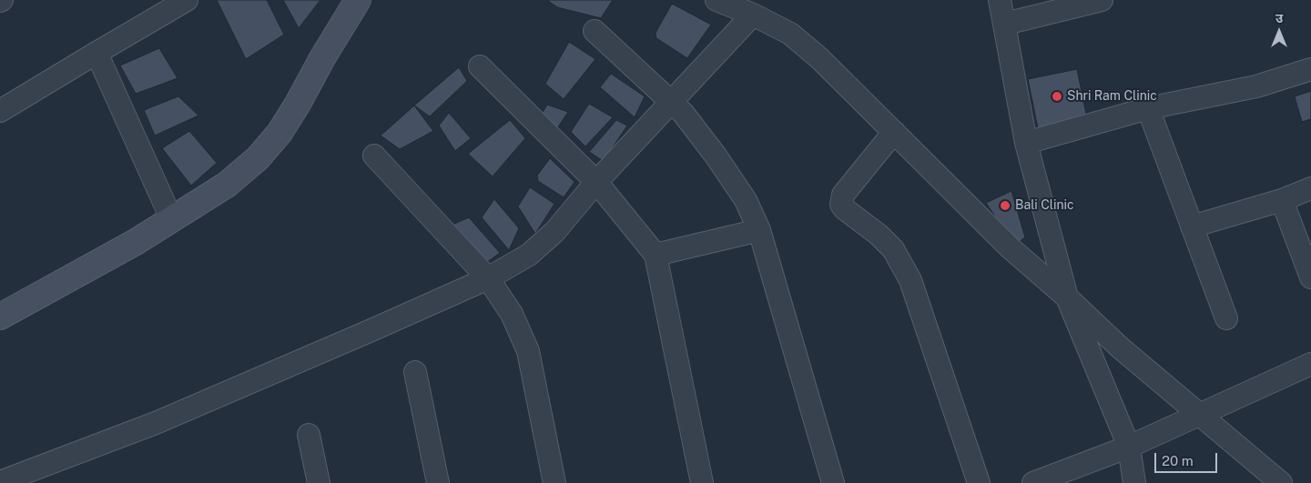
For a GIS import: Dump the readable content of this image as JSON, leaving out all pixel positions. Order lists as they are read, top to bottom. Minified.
{"places":["Shri Ram Clinic","Bali Clinic"],"scale_bar":"20 m","north":"top"}
